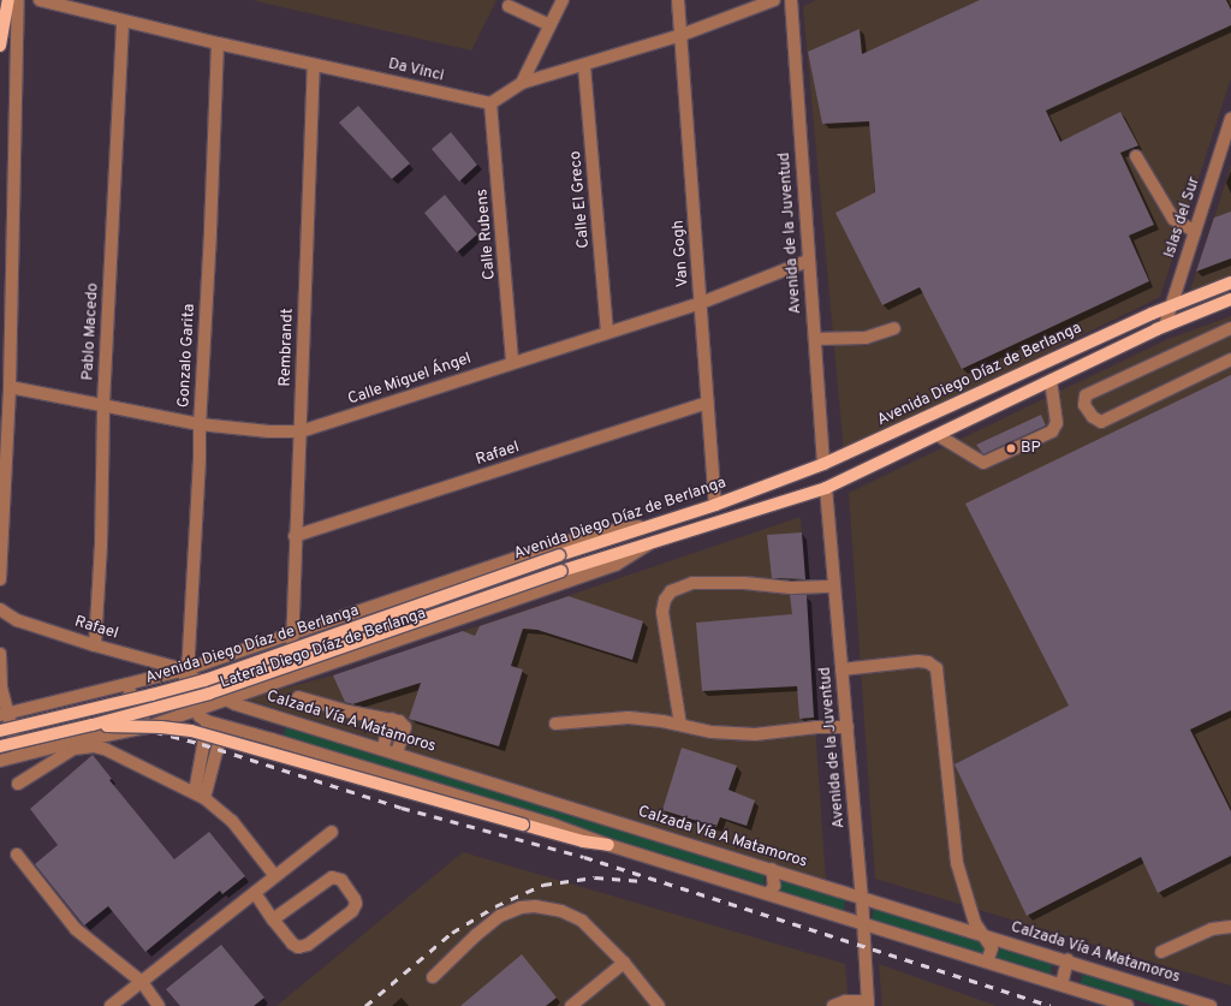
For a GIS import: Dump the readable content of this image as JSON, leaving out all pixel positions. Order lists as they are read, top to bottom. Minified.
{"streets":{"main road":["Avenida Diego Díaz de Berlanga"],"street":["Da Vinci","Calle El Greco","Islas del Sur","Avenida de la Juventud","Calle Rubens","Van Gogh","Pablo Macedo","Rembrandt","Gonzalo Garita","Calle Miguel Ángel","Rafael","Lateral Diego Díaz de Berlanga","Calzada Vía A Matamoros"]},"crossings":[["Da Vinci","Calle Rubens"],["Da Vinci","Pablo Macedo"],["Da Vinci","Rembrandt"],["Da Vinci","Gonzalo Garita"],["Calle El Greco","Calle Miguel Ángel"],["Islas del Sur","Avenida Diego Díaz de Berlanga"],["Avenida de la Juventud","Avenida Diego Díaz de Berlanga"],["Avenida de la Juventud","Calle Miguel Ángel"],["Avenida de la Juventud","Calzada Vía A Matamoros"],["Calle Rubens","Calle Miguel Ángel"],["Van Gogh","Avenida Diego Díaz de Berlanga"],["Van Gogh","Calle Miguel Ángel"],["Van Gogh","Rafael"],["Pablo Macedo","Calle Miguel Ángel"],["Pablo Macedo","Rafael"],["Rembrandt","Calle Miguel Ángel"],["Rembrandt","Rafael"],["Rembrandt","Lateral Diego Díaz de Berlanga"],["Gonzalo Garita","Calle Miguel Ángel"],["Gonzalo Garita","Rafael"],["Gonzalo Garita","Lateral Diego Díaz de Berlanga"],["Avenida Diego Díaz de Berlanga","Lateral Diego Díaz de Berlanga"],["Rafael","Lateral Diego Díaz de Berlanga"],["Lateral Diego Díaz de Berlanga","Calzada Vía A Matamoros"]],"places":["BP"]}
